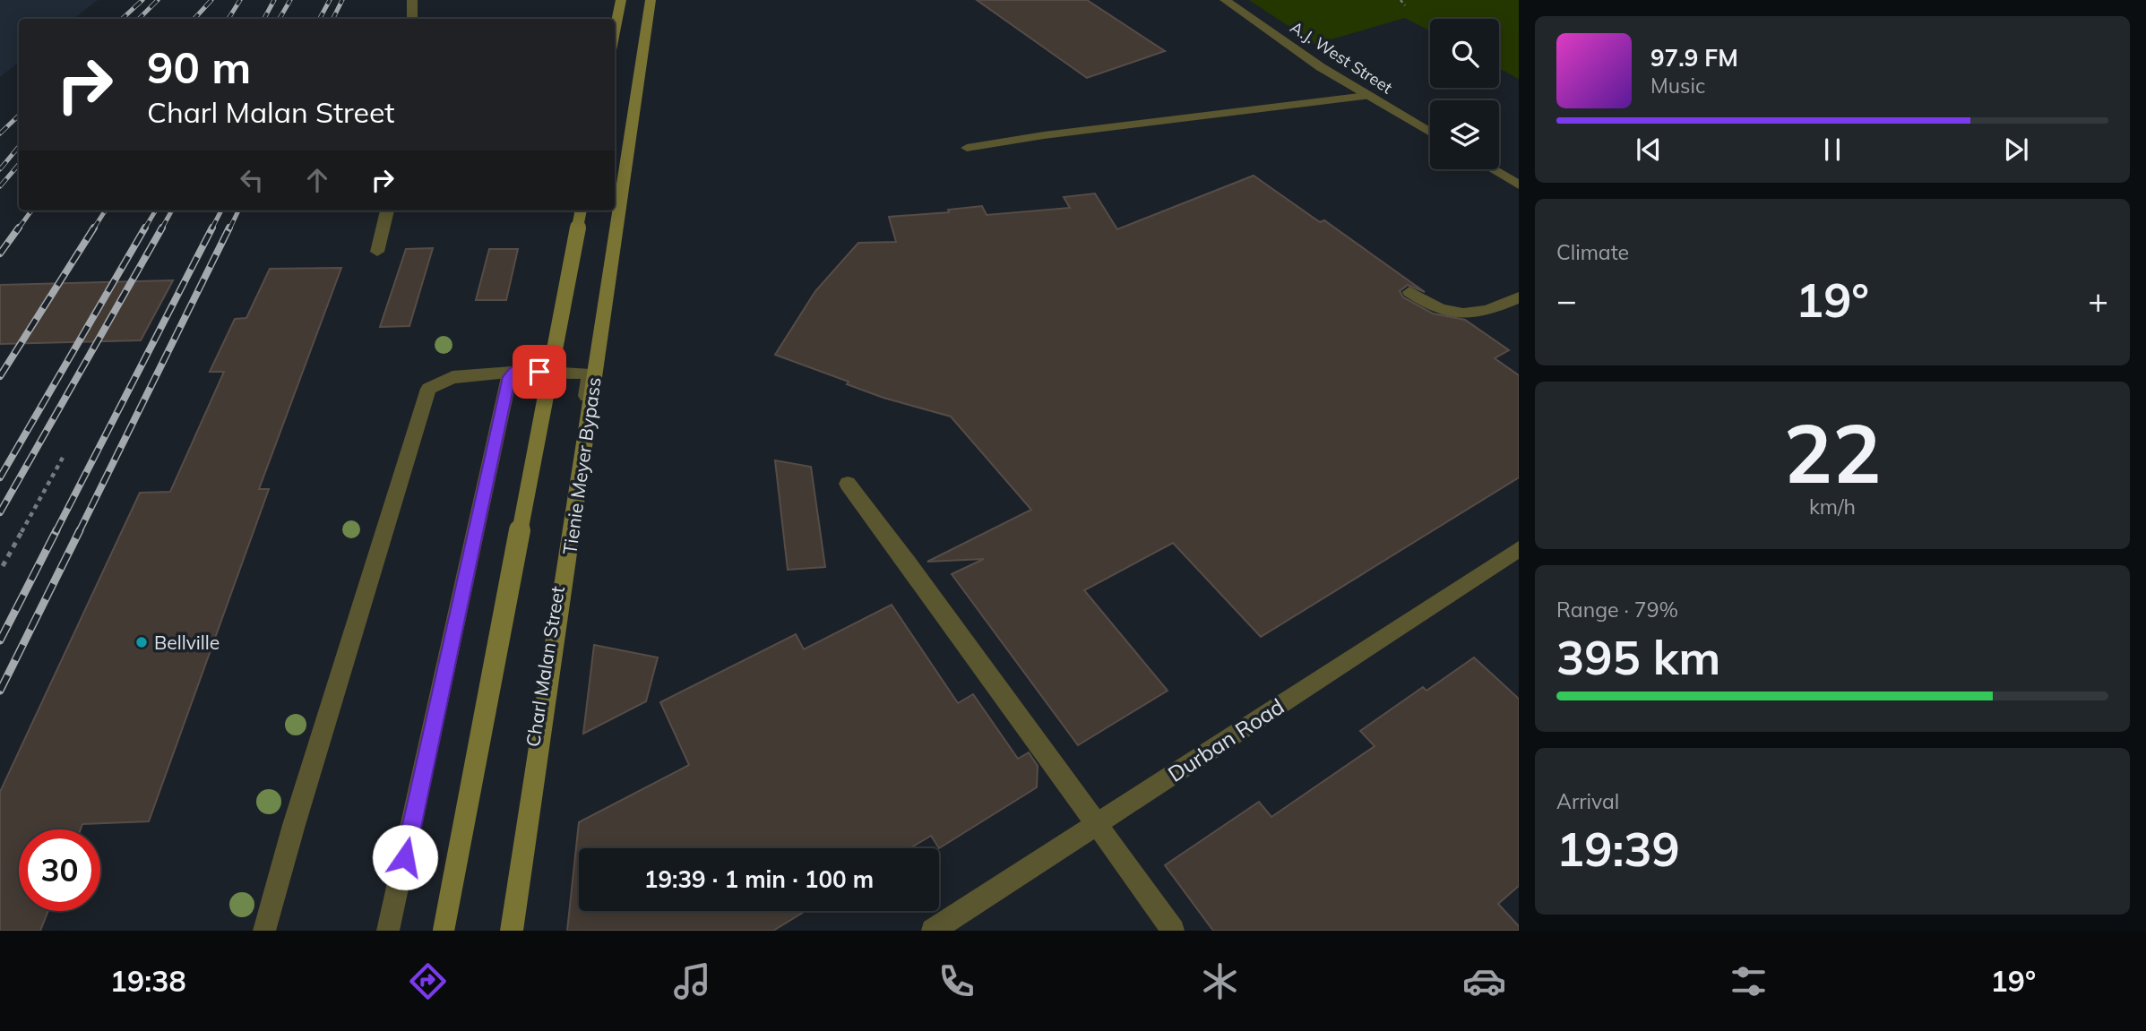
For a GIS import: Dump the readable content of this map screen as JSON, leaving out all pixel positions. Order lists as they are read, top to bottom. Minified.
{"streets":{"main road":["Tienie Meyer Bypass"],"street":["A.J. West Street","Charl Malan Street","Durban Road"]},"places":["Bellville"],"page":{"turn":["90 m","Charl Malan Street"],"song":["97.9 FM","Music"],"tile":["Climate",["22","km/h"],["Range · 79%","395 km"],["Arrival","19:39"]],"heat":["−","19°","+"],"limit":"30","trip":"19:39 · 1 min · 100 m","tabs":["19:38","19°"]}}
